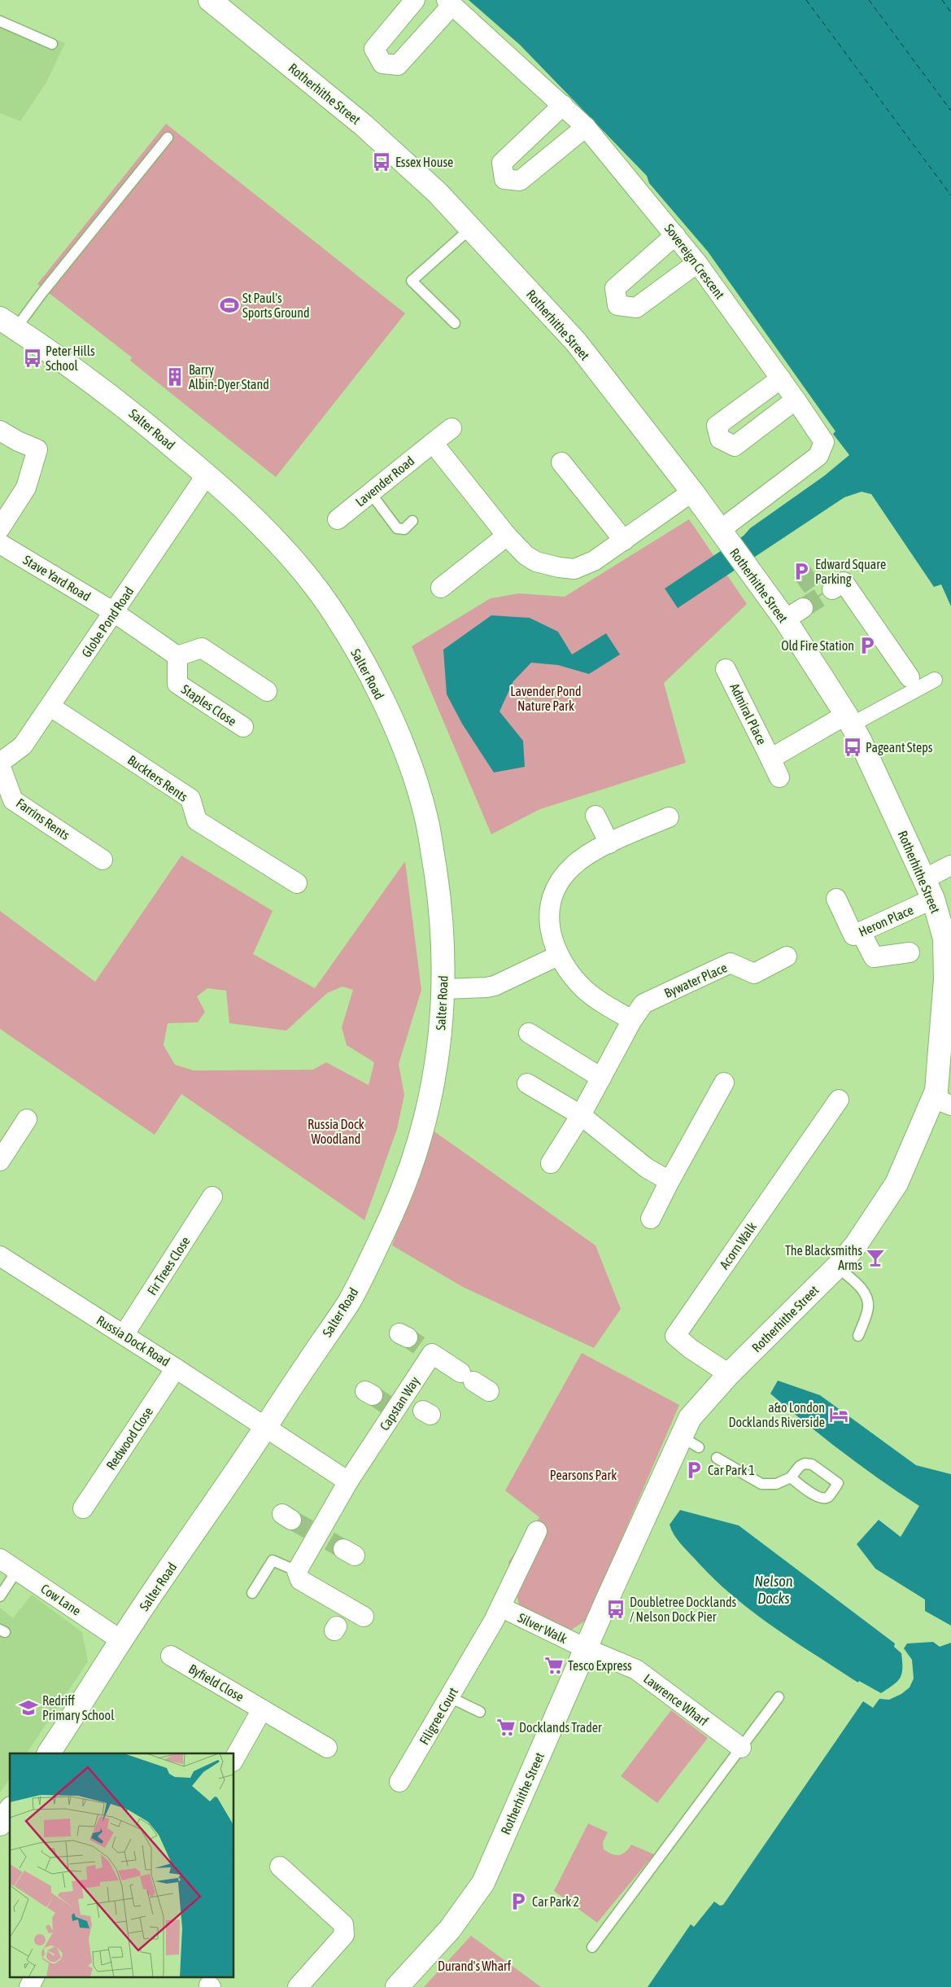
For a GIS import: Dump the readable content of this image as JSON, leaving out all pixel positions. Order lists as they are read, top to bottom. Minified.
{"streets":{"street":["Rotherhithe Street","Sovereign Crescent","Salter Road","Lavender Road","Stave Yard Road","Globe Pond Road","Staples Close","Admiral Place","Buckters Rents","Farrins Rents","Heron Place","Bywater Place","Acorn Walk","Fir Trees Close","Russia Dock Road","Capstan Way","Redwood Close","Cow Lane","Silver Walk","Byfield Close","Lawrence Wharf","Filigree Court"]},"crossings":[["Rotherhithe Street","Sovereign Crescent"],["Rotherhithe Street","Admiral Place"],["Rotherhithe Street","Heron Place"],["Rotherhithe Street","Acorn Walk"],["Rotherhithe Street","Silver Walk"],["Rotherhithe Street","Lawrence Wharf"],["Salter Road","Globe Pond Road"],["Salter Road","Russia Dock Road"],["Salter Road","Cow Lane"],["Stave Yard Road","Globe Pond Road"],["Globe Pond Road","Buckters Rents"],["Globe Pond Road","Farrins Rents"],["Fir Trees Close","Russia Dock Road"],["Russia Dock Road","Redwood Close"],["Silver Walk","Lawrence Wharf"],["Silver Walk","Filigree Court"]],"water":["Nelson Docks"],"parks":["Lavender Pond Nature Park","Russia Dock Woodland","Pearsons Park","Durand's Wharf"],"places":{"bus stop":["Essex House","Peter Hills School","Pageant Steps","Doubletree Docklands / Nelson Dock Pier"],"sports":["St Paul's Sports Ground"],"building":["Barry Albin-Dyer Stand"],"parking":["Edward Square Parking","Old Fire Station","Car Park 1","Car Park 2"],"bar":["The Blacksmiths Arms"],"hotel":["a&o London Docklands Riverside"],"supermarket":["Tesco Express","Docklands Trader"],"school or university":["Redriff Primary School"]}}
